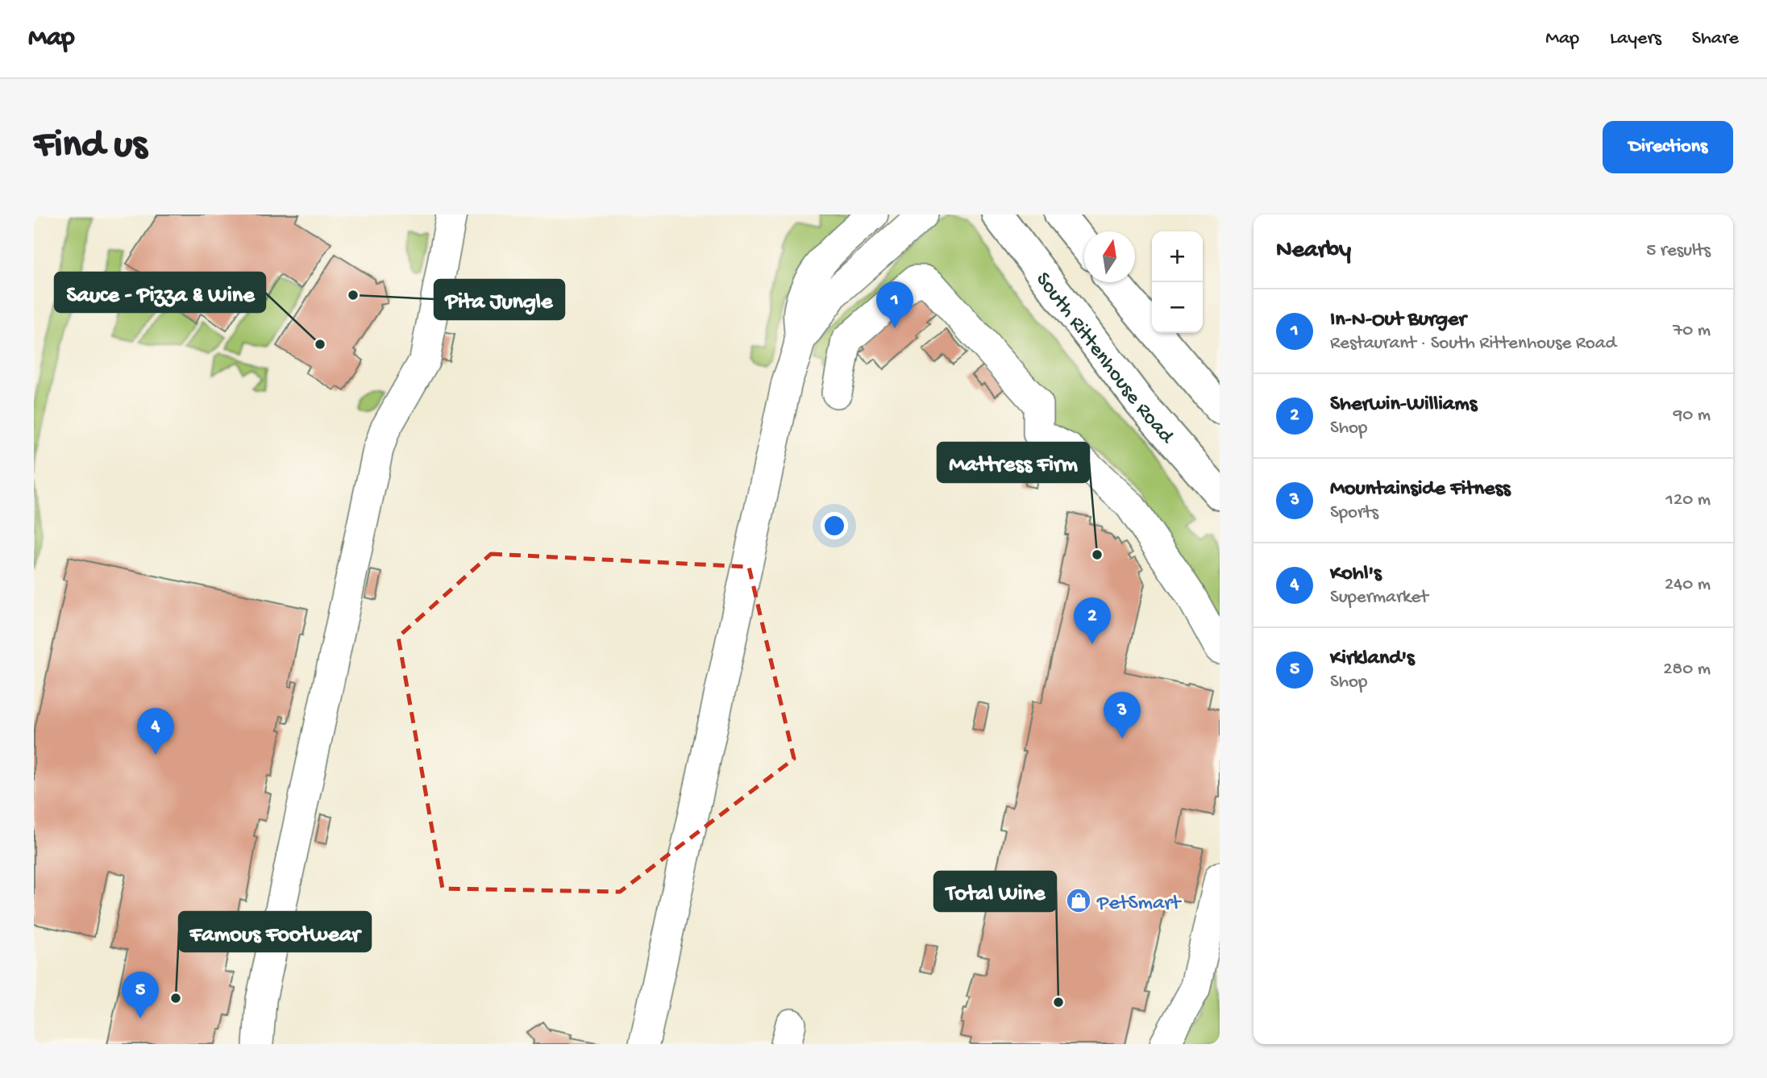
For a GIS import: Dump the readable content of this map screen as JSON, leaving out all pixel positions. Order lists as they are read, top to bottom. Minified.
{"streets":{"main road":["South Rittenhouse Road"]},"places":{"other":["Pita Jungle","Sauce - Pizza & Wine","Mattress Firm","Famous Footwear","Total Wine"],"shop":["PetSmart"]},"north":"top","page":{"header":"Map","nav":["Map","Layers","Share"],"buttons":"Directions","title":"Find us","heading":["Nearby","5 results"],"map_buttons":["+","−"],"pins":["1","2","3","4","5"],"list":[{"mark":"1","name":"In-N-Out Burger","note":"Restaurant · South Rittenhouse Road","value":"70 m"},{"mark":"2","name":"Sherwin-Williams","note":"Shop","value":"90 m"},{"mark":"3","name":"Mountainside Fitness","note":"Sports","value":"120 m"},{"mark":"4","name":"Kohl's","note":"Supermarket","value":"240 m"},{"mark":"5","name":"Kirkland's","note":"Shop","value":"280 m"}]}}
